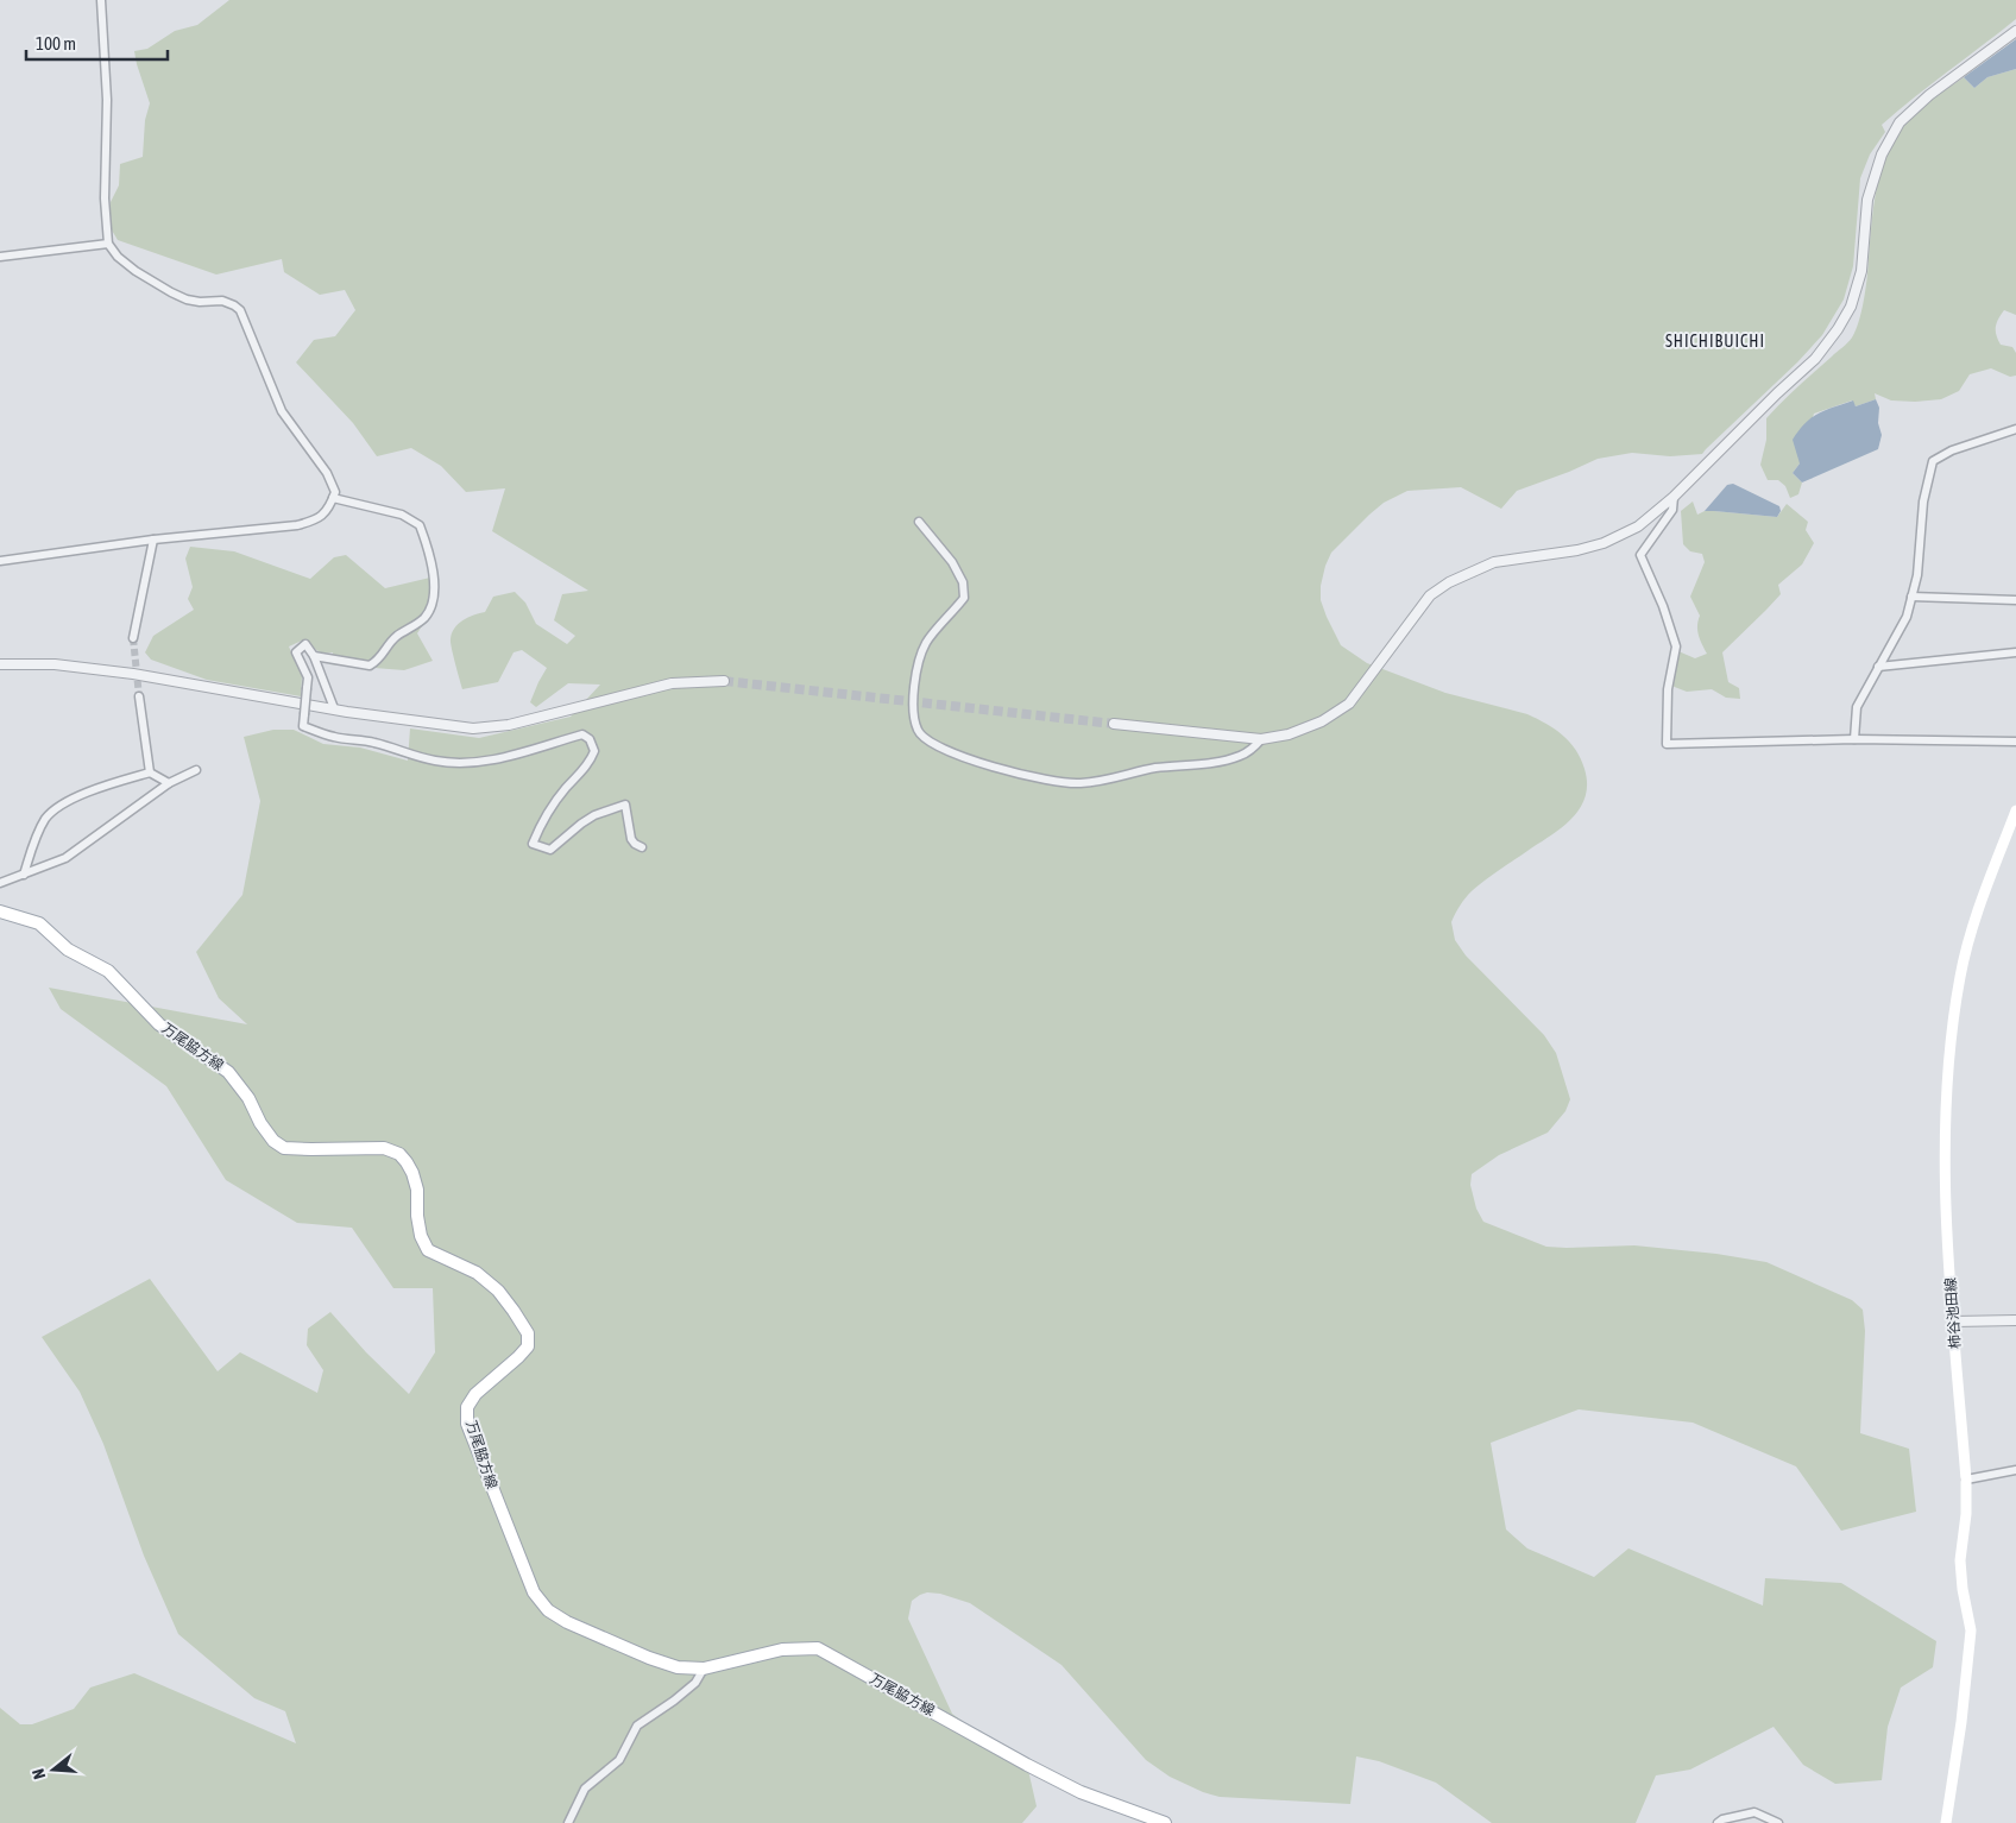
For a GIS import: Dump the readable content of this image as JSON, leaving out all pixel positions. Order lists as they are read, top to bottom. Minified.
{"streets":{"main road":["万尾脇方線","柿谷池田線"]},"districts":["SHICHIBUICHI"],"scale_bar":"100 m","north":"left"}
